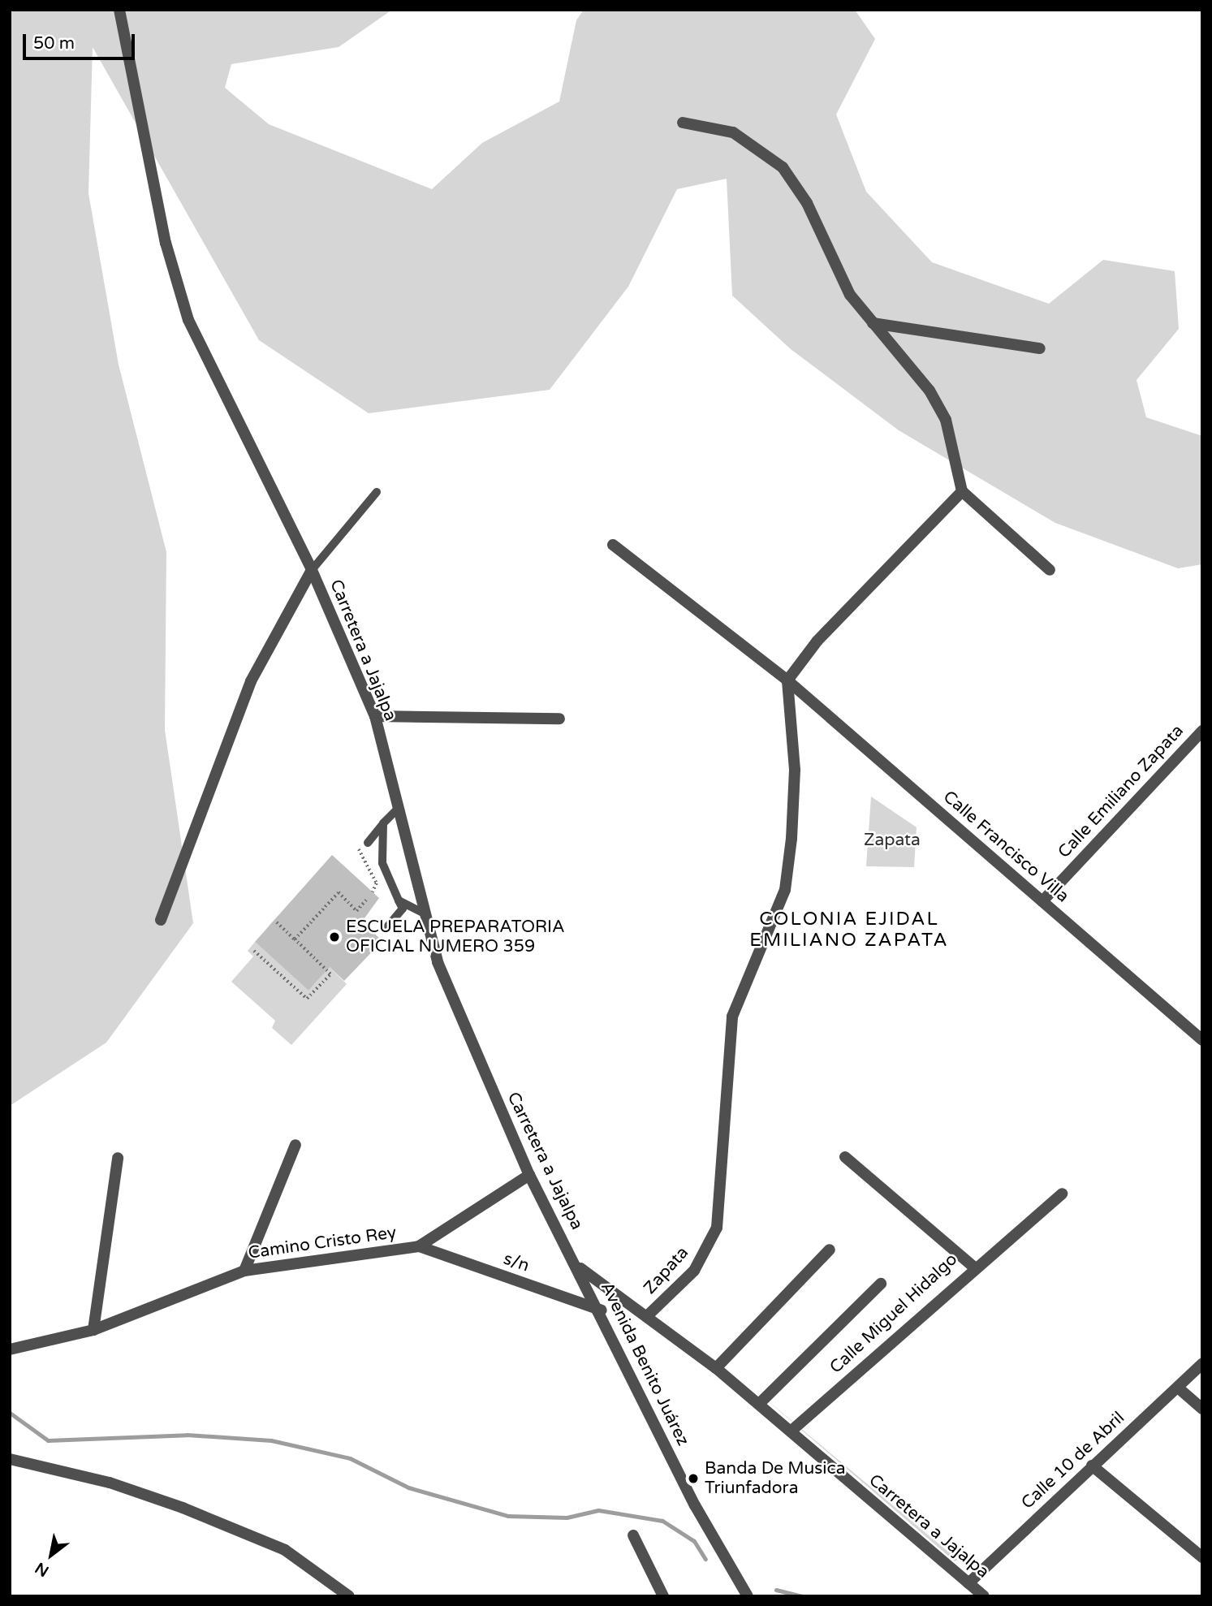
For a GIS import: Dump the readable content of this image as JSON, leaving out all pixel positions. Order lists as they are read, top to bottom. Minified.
{"streets":{"street":["Carretera a Jajalpa","Calle Emiliano Zapata","Calle Francisco Villa","Camino Cristo Rey","s/n","Zapata","Calle Miguel Hidalgo","Avenida Benito Juárez","Calle 10 de Abril"]},"crossings":[["Carretera a Jajalpa","Camino Cristo Rey"],["Carretera a Jajalpa","Zapata"],["Carretera a Jajalpa","Calle Miguel Hidalgo"],["Carretera a Jajalpa","Avenida Benito Juárez"],["Carretera a Jajalpa","Calle 10 de Abril"],["Calle Emiliano Zapata","Calle Francisco Villa"],["Calle Francisco Villa","Zapata"],["Camino Cristo Rey","s/n"],["s/n","Avenida Benito Juárez"]],"districts":["COLONIA EJIDAL EMILIANO ZAPATA"],"parks":["Zapata"],"places":["ESCUELA PREPARATORIA OFICIAL NUMERO 359","Banda De Musica Triunfadora"],"scale_bar":"50 m","north":"bottom left"}
